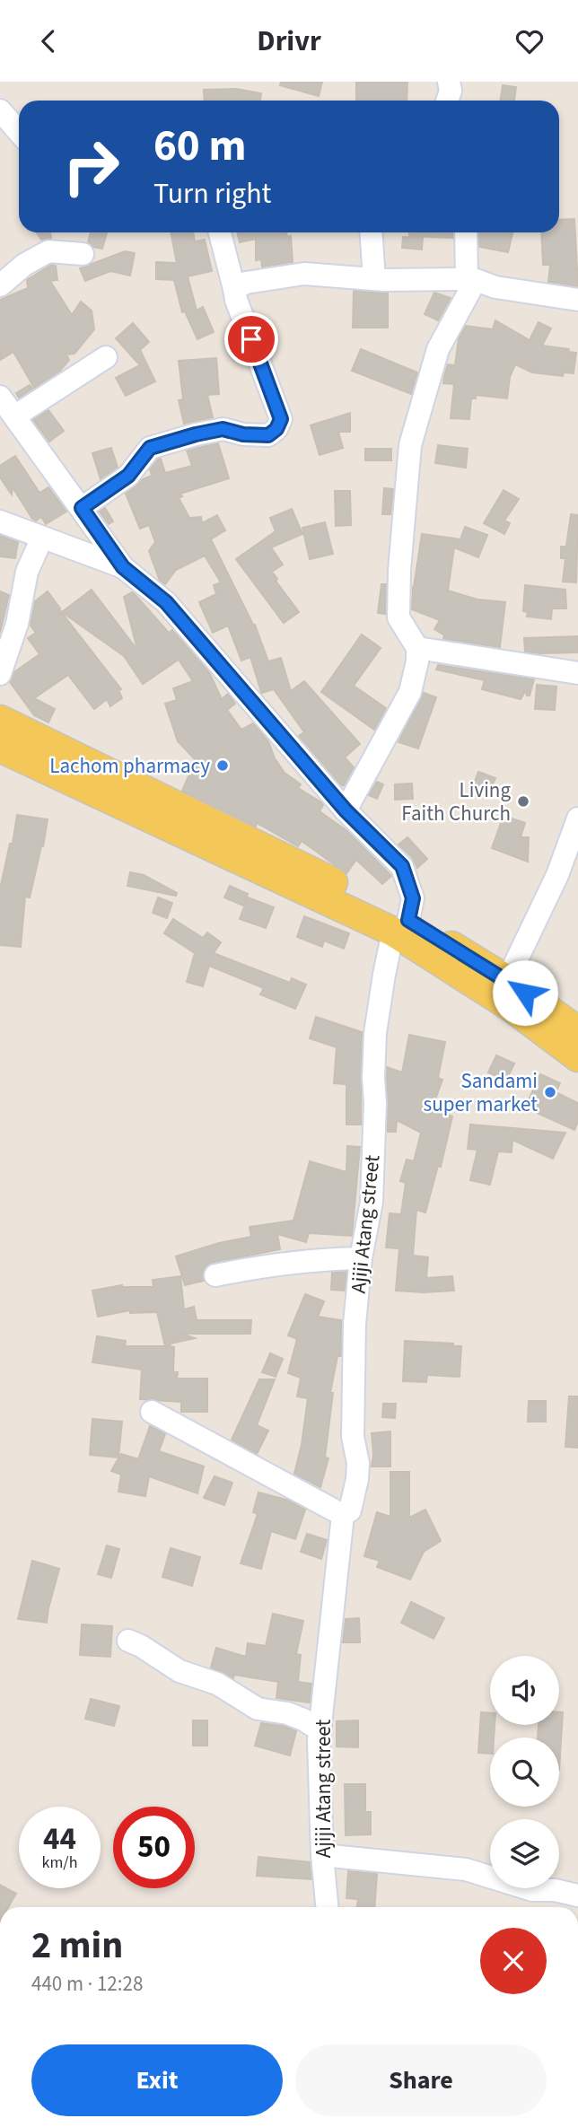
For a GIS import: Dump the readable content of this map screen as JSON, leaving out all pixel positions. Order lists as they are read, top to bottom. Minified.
{"streets":{"street":["Ajiji Atang street"]},"places":["Lachom pharmacy","Living Faith Church","Sandami super market"],"page":{"header":"Drivr","turn":["60 m","Turn right"],"speed":"44 km/h","limit":"50","heading":["2 min","440 m · 12:28"],"buttons":["Exit","Share"]}}
